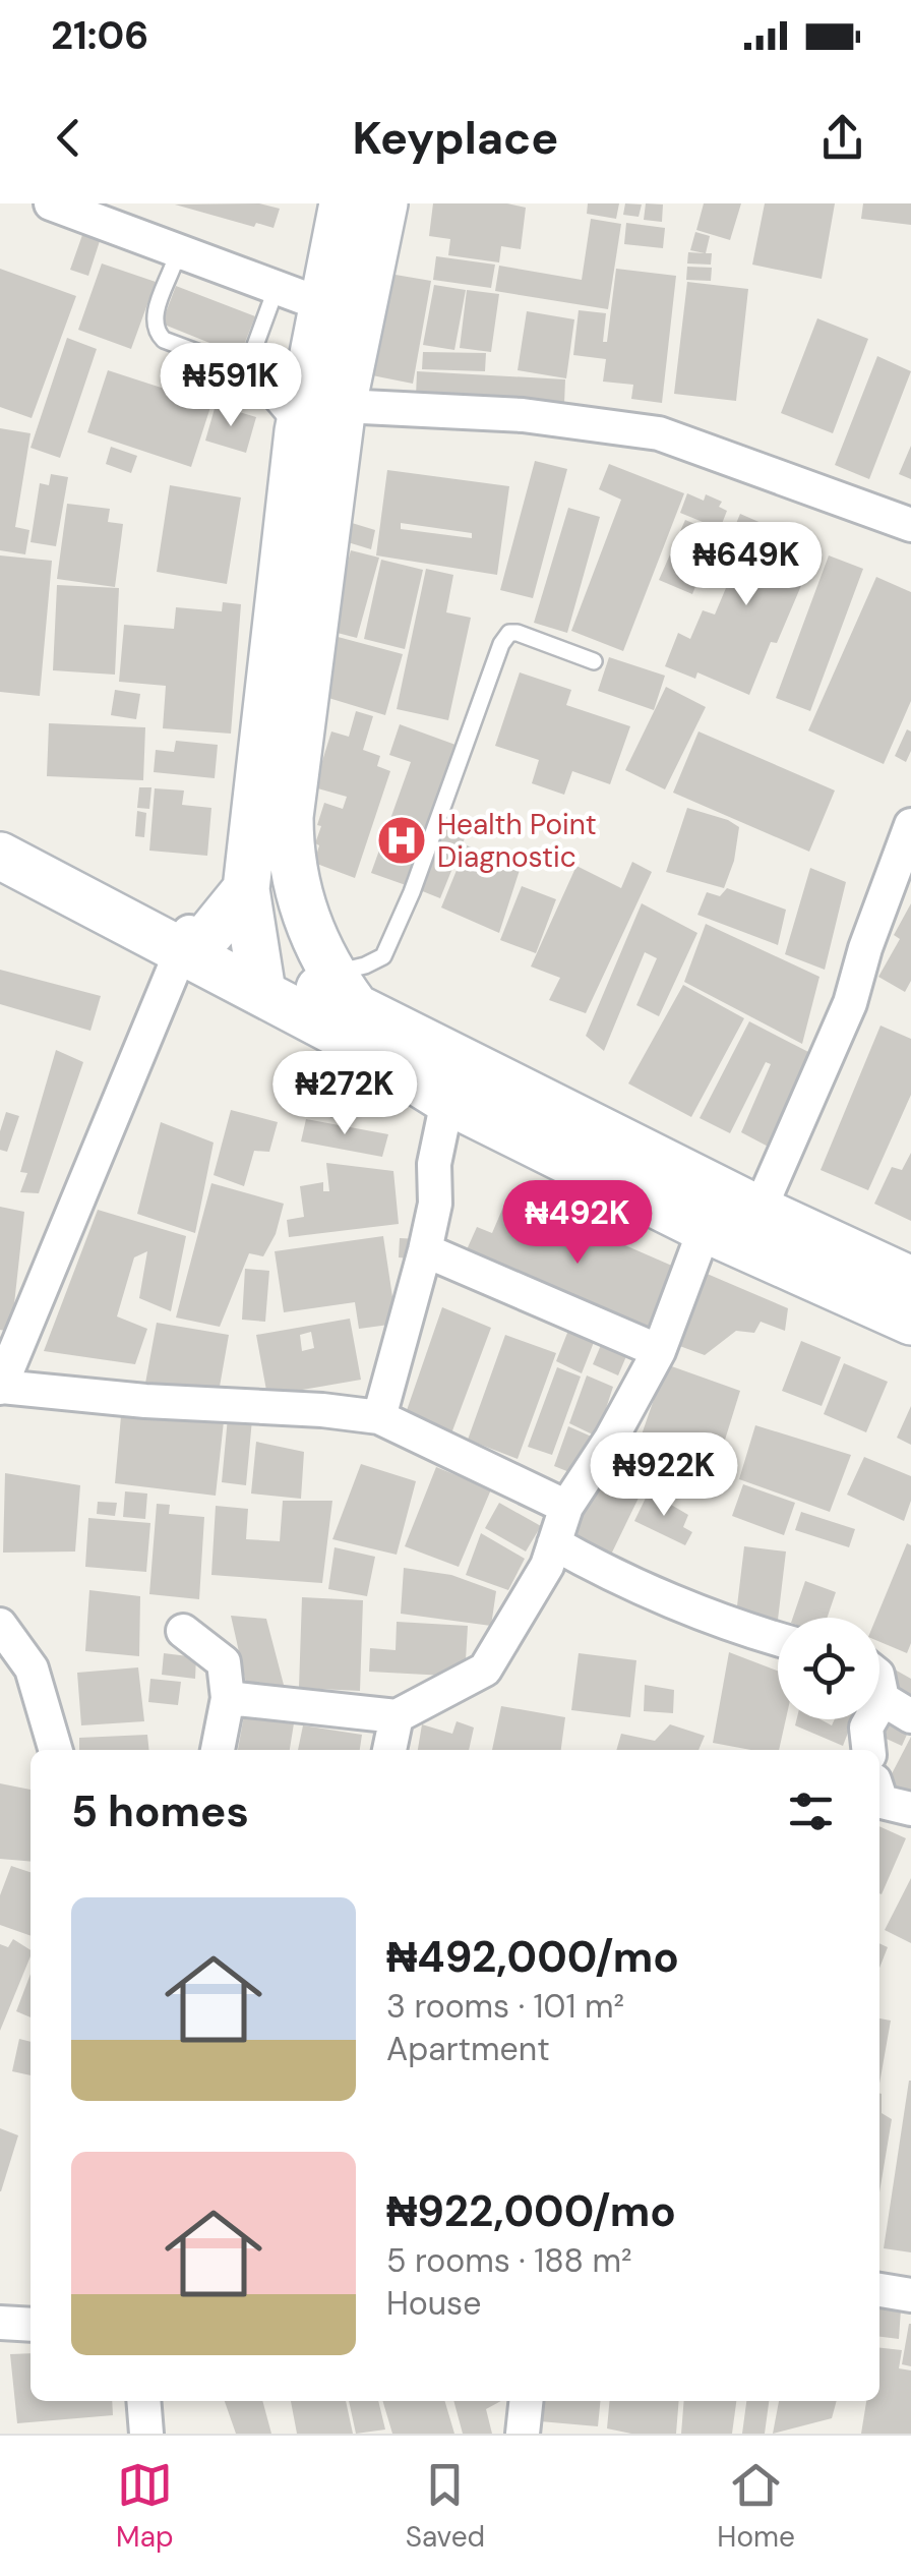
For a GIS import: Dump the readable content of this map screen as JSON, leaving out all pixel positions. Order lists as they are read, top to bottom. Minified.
{"places":{"hospital":["Health Point Diagnostic"]},"page":{"status":"21:06","header":"Keyplace","price":["₦591K","₦649K","₦272K","₦492K","₦922K"],"heading":"5 homes","list":[{"name":"₦492,000/mo","note":"3 rooms · 101 m² · Apartment"},{"name":"₦922,000/mo","note":"5 rooms · 188 m² · House"}],"tabs":["Map","Saved","Home"]}}
